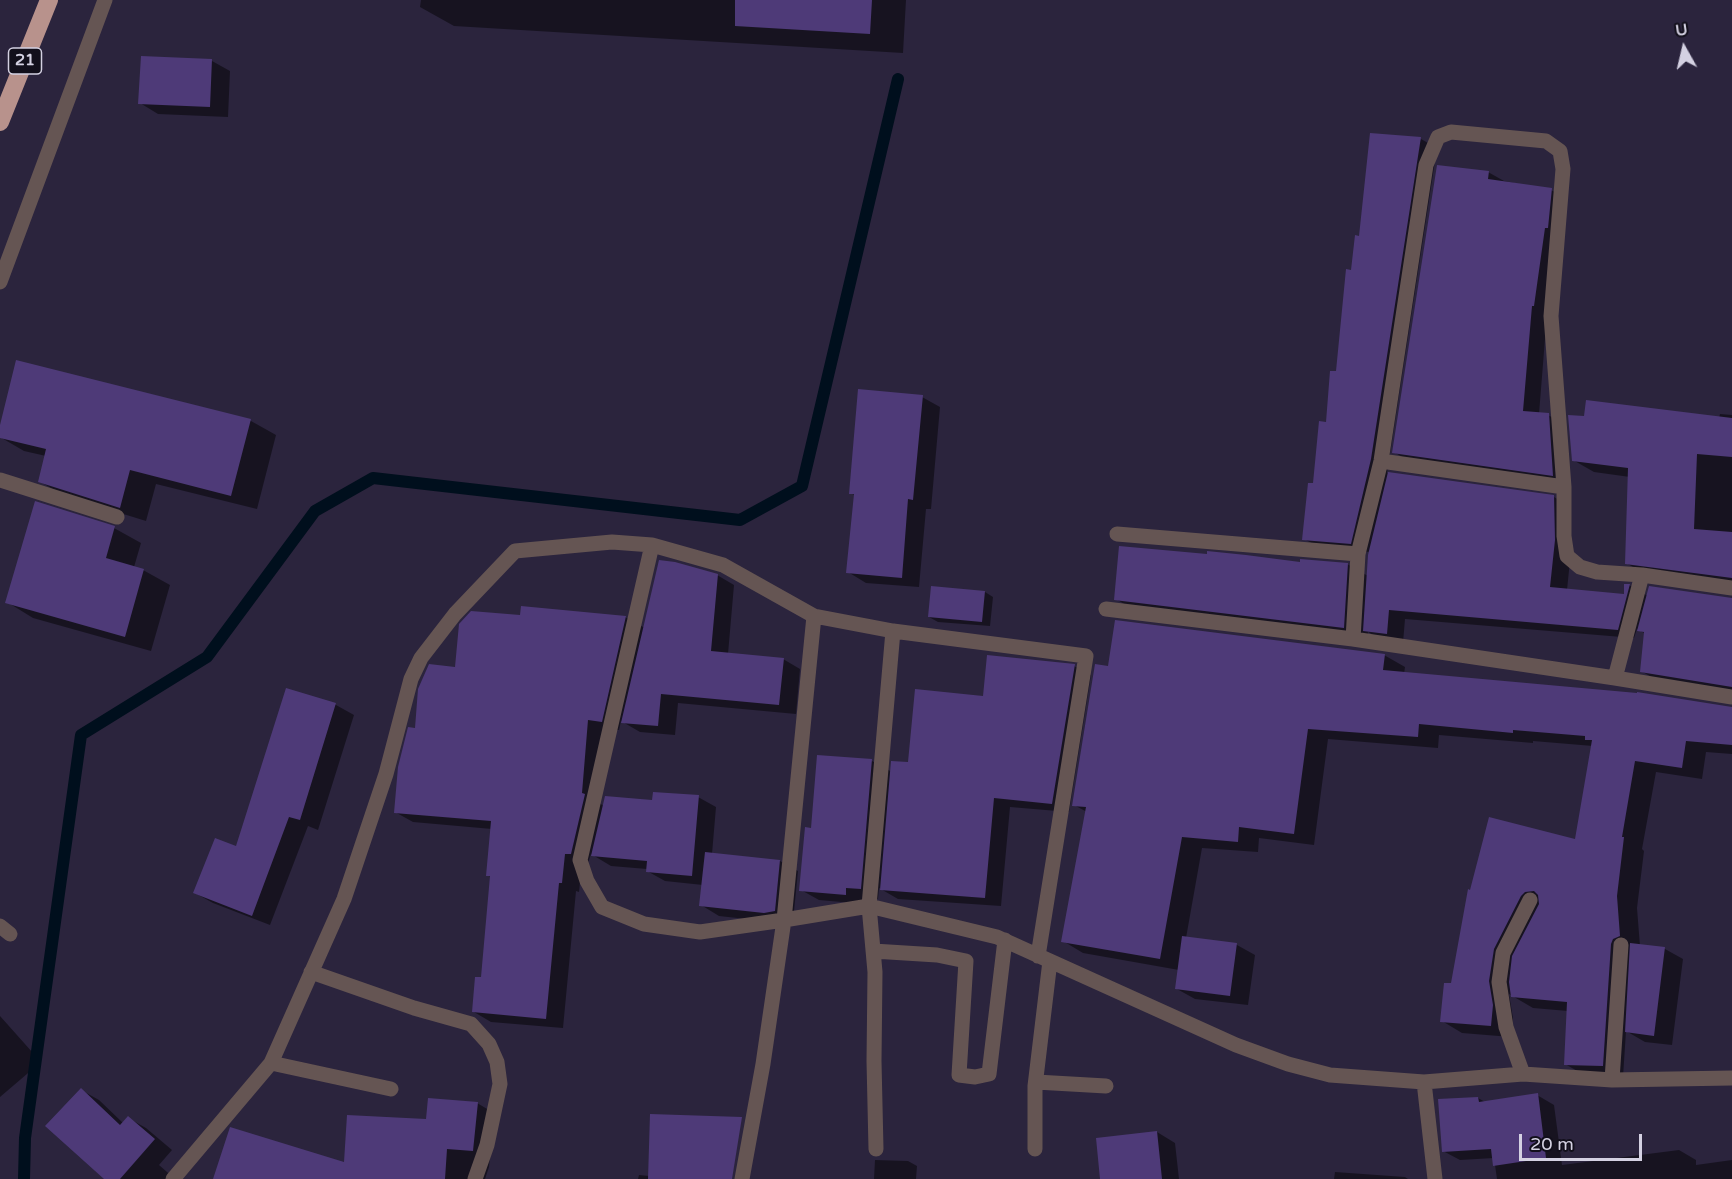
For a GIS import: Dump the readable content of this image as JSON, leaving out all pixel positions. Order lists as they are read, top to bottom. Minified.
{"streets":{"highway":["21"]},"scale_bar":"20 m","north":"top"}
